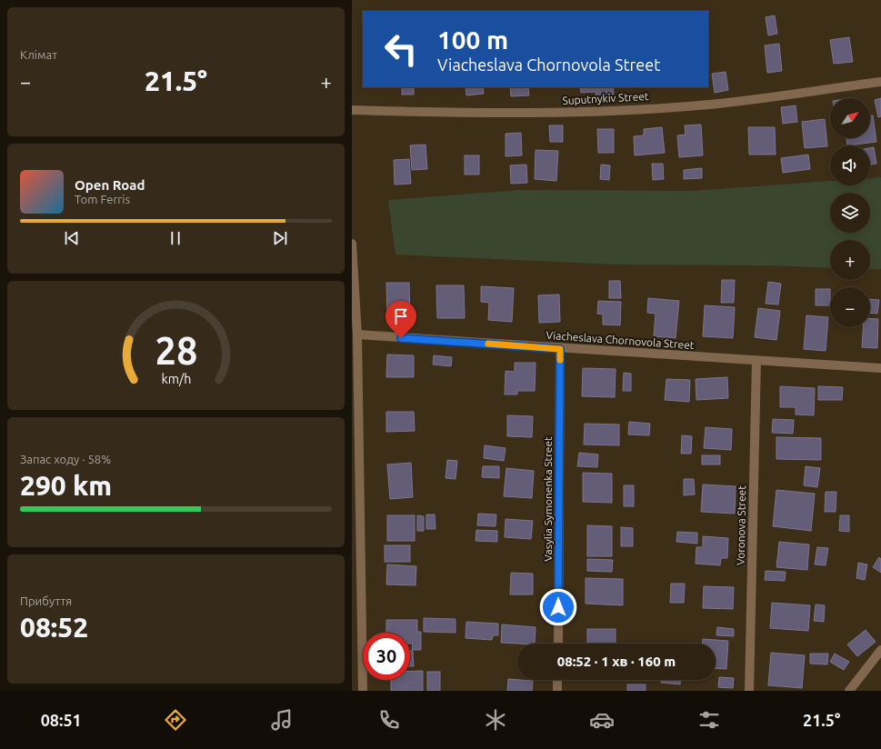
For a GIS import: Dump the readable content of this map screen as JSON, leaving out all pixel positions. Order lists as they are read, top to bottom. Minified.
{"streets":{"street":["Suputnykiv Street","Viacheslava Chornovola Street","Vasylia Symonenka Street","Voronova Street"]},"crossings":[["Viacheslava Chornovola Street","Vasylia Symonenka Street"],["Viacheslava Chornovola Street","Voronova Street"]],"north":"top right","page":{"tile":["Клімат",["Запас ходу · 58%","290 km"],["Прибуття","08:52"]],"turn":["100 m","Viacheslava Chornovola Street"],"heat":["−","21.5°","+"],"map_buttons":["+","−"],"song":["Open Road","Tom Ferris"],"limit":"30","trip":"08:52 · 1 хв · 160 m","tabs":["08:51","21.5°"],"gauge":["28","km/h"]}}
